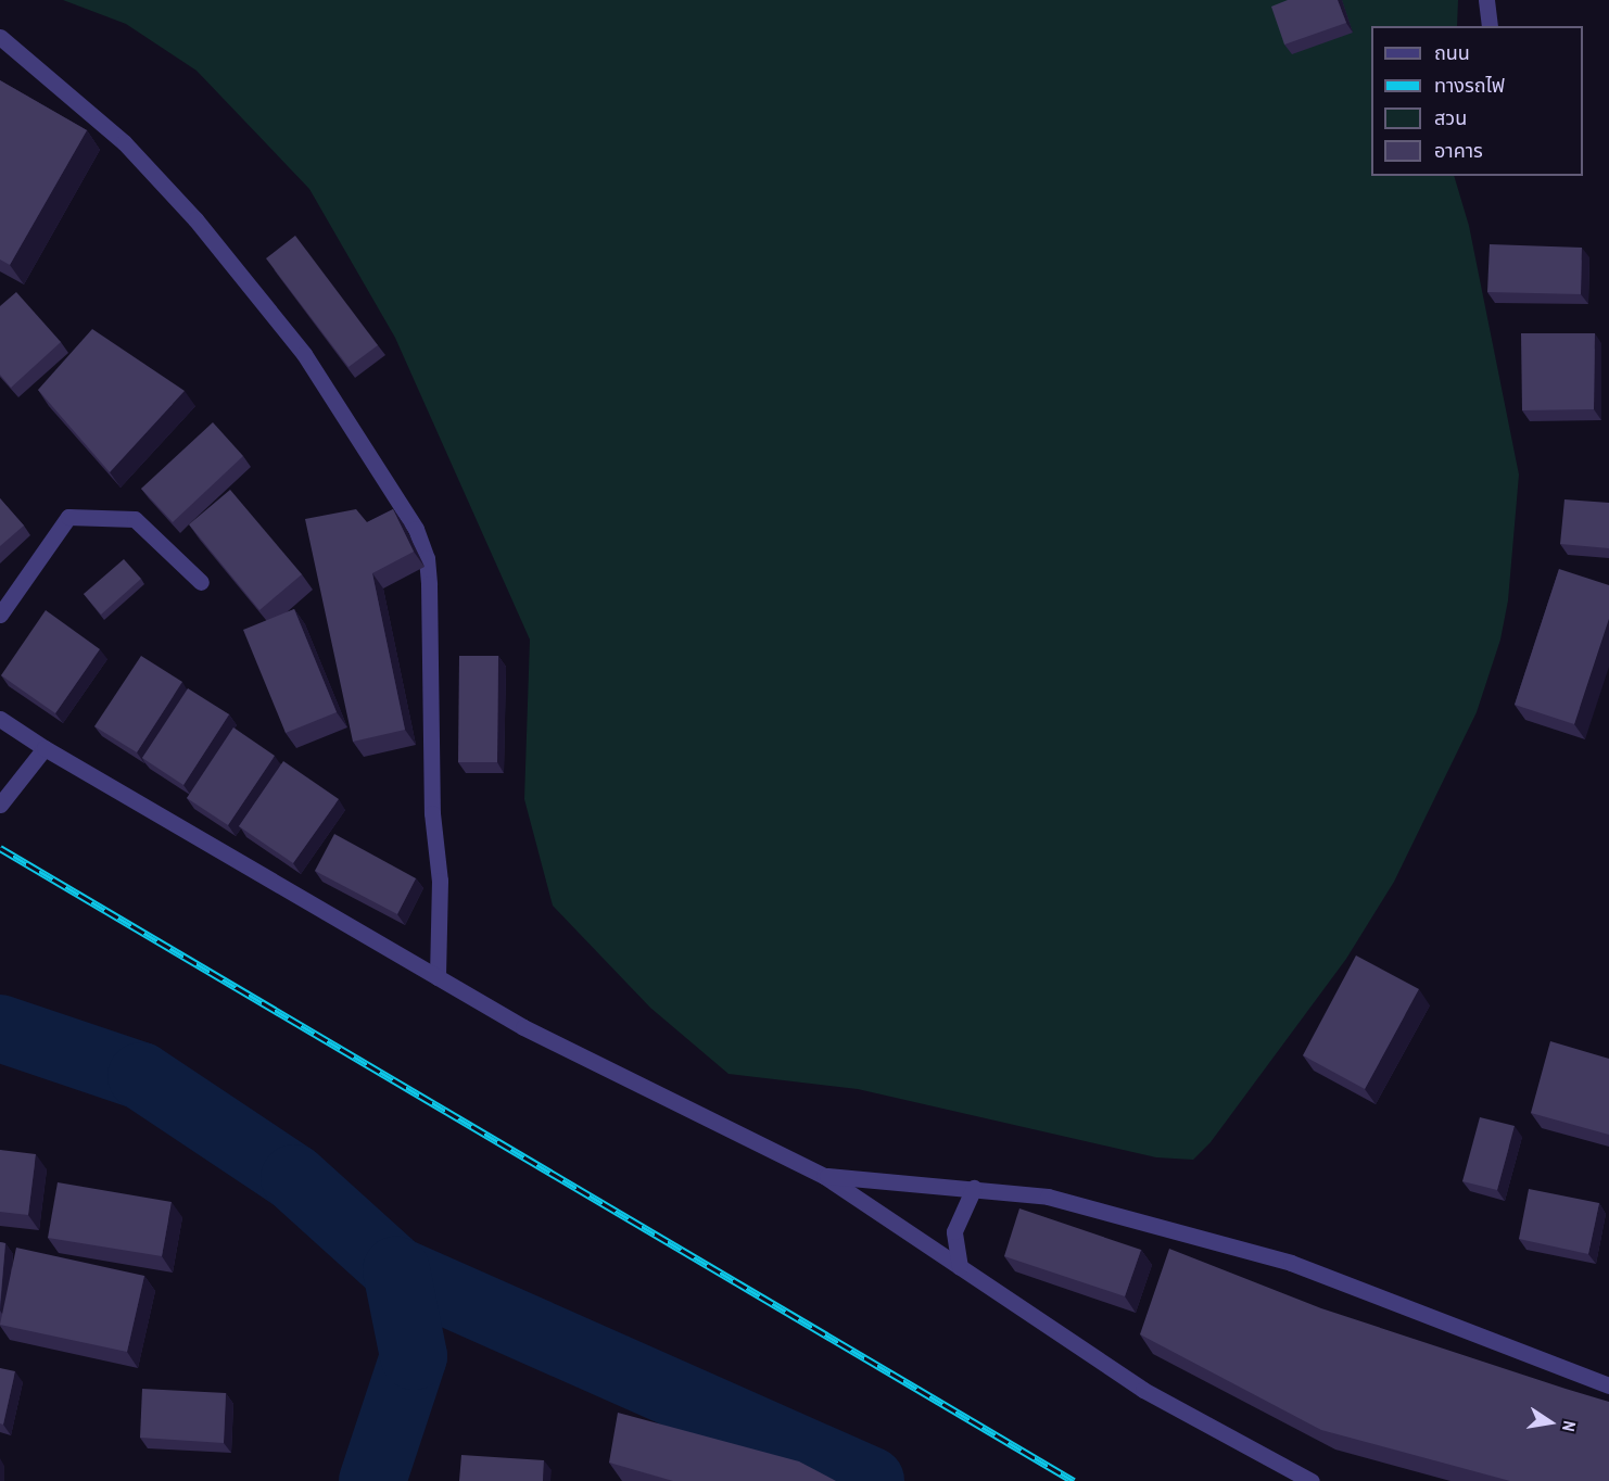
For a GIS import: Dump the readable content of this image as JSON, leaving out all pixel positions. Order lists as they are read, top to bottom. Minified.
{"legend":["ถนน","ทางรถไฟ","สวน","อาคาร"],"north":"right"}
